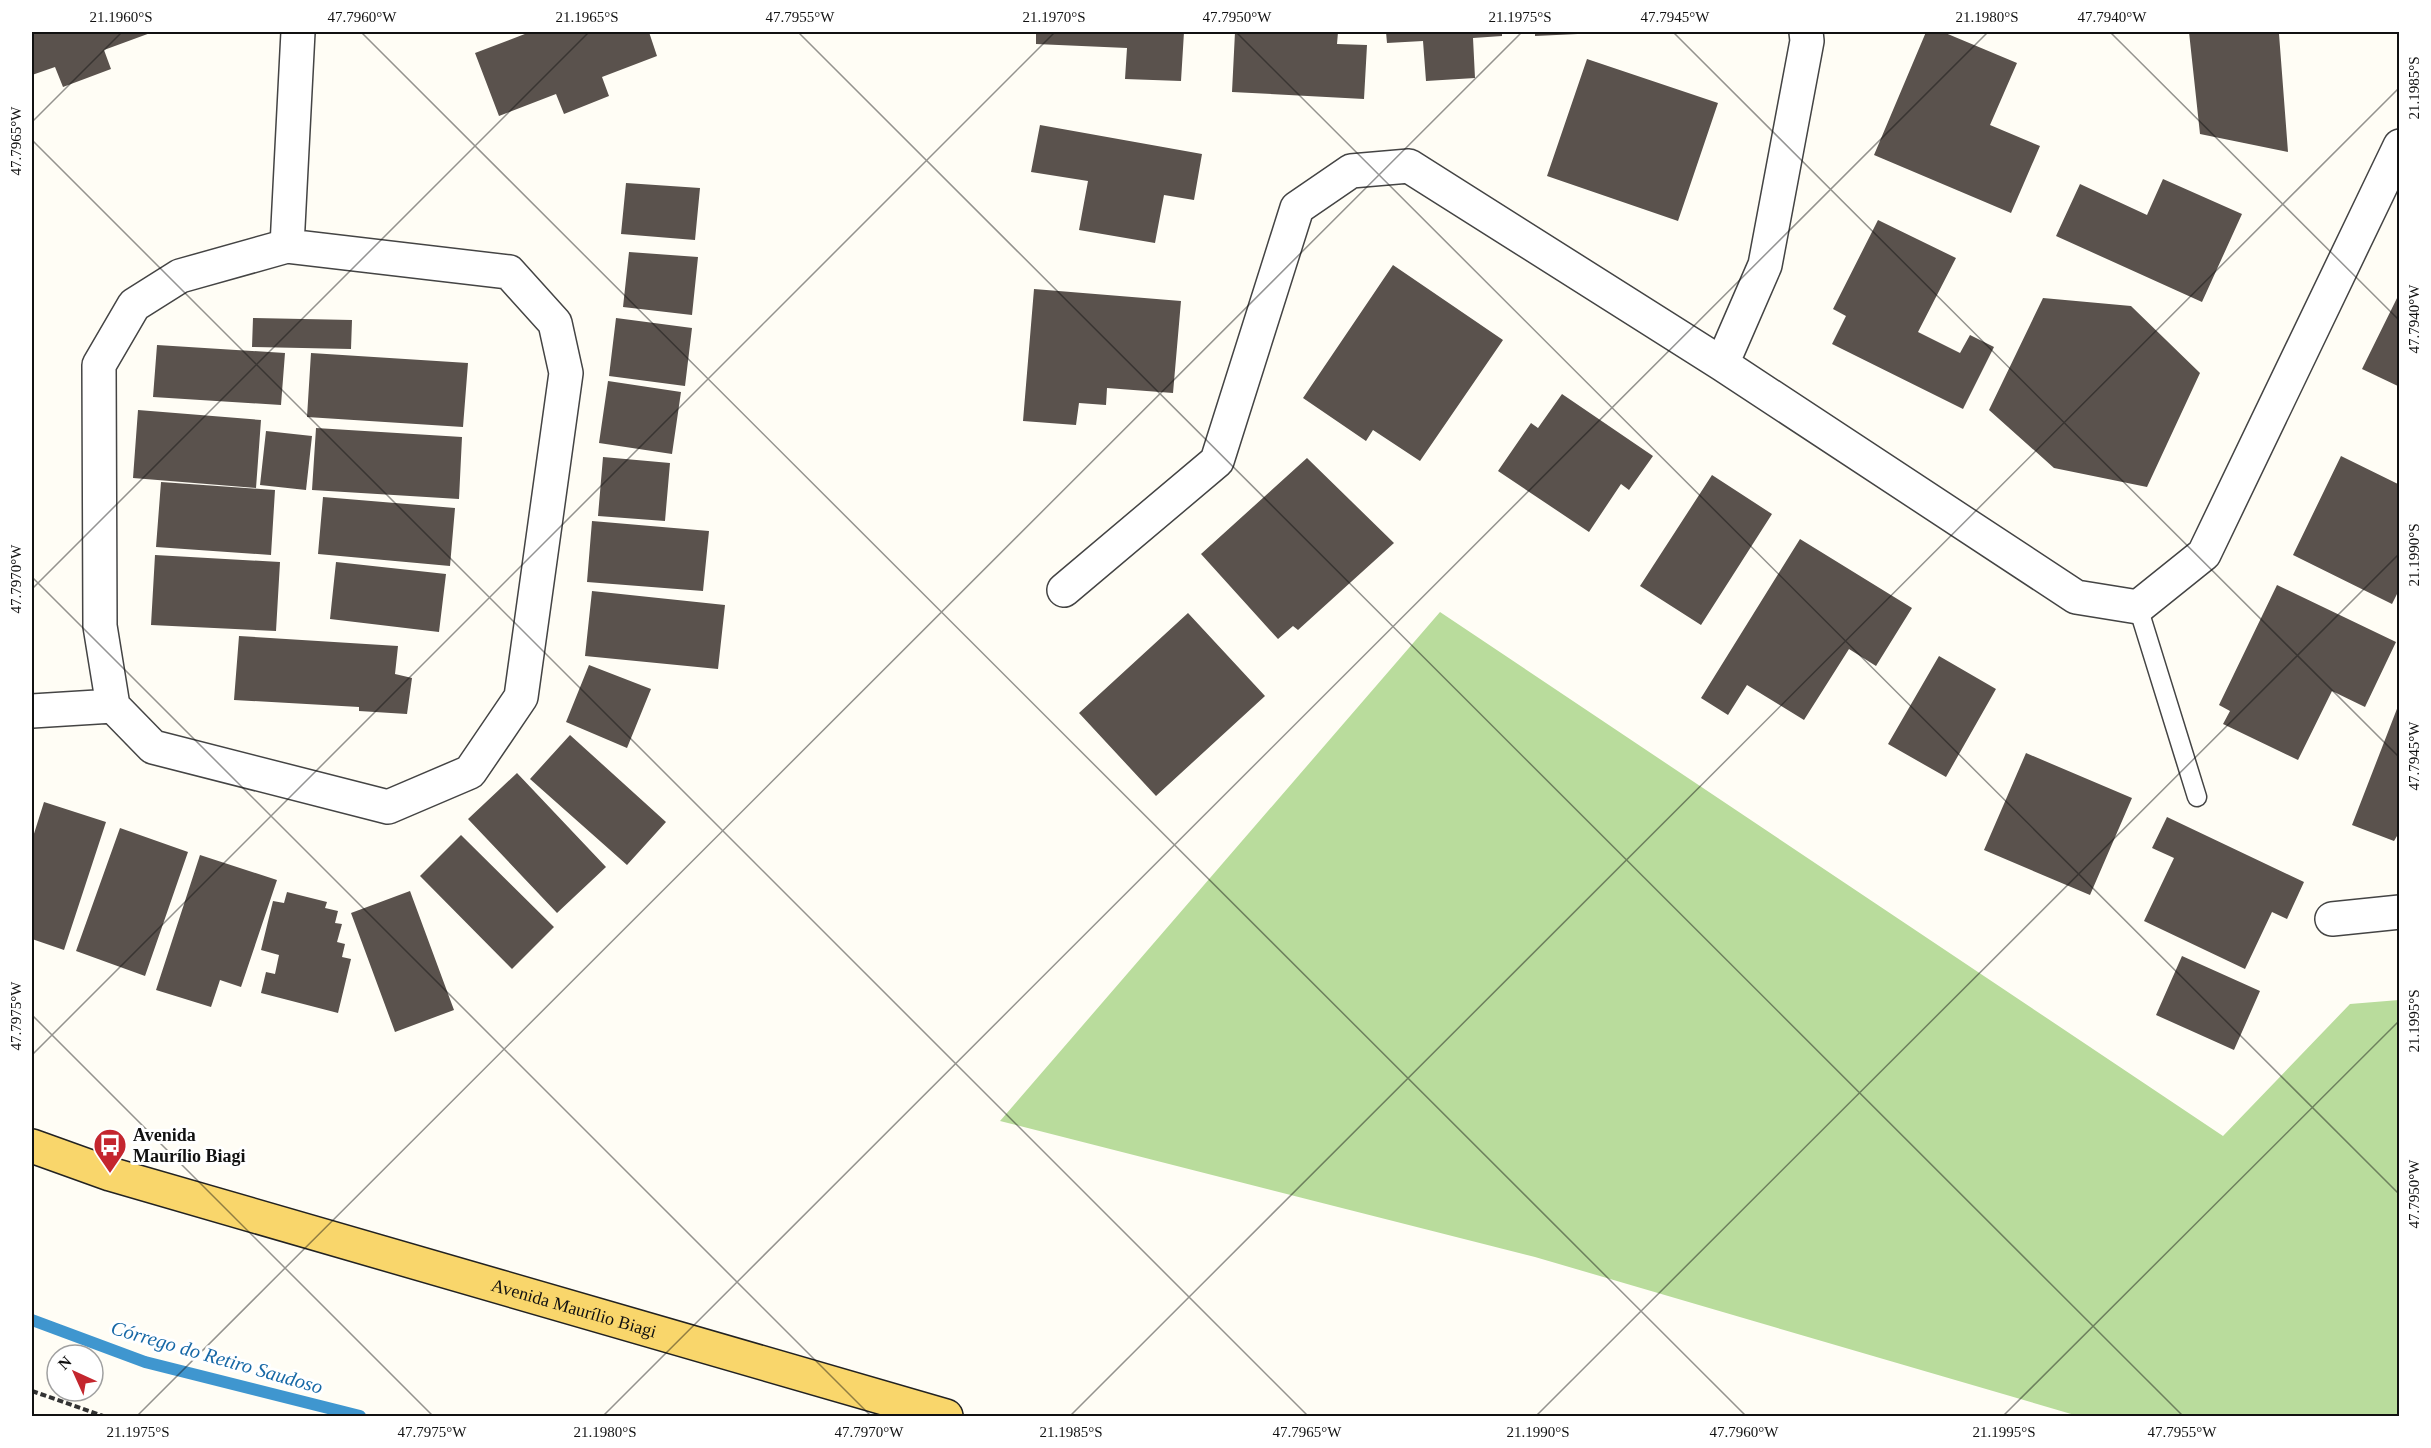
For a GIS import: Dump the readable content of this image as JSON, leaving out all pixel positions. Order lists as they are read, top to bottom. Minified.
{"streets":{"main road":["Avenida Maurílio Biagi"]},"water":["Córrego do Retiro Saudoso"],"places":{"bus stop":["Avenida Maurílio Biagi"]},"north":"top left","coordinates":["21.1960°S","47.7960°W","21.1965°S","47.7955°W","21.1970°S","47.7950°W","21.1975°S","47.7945°W","21.1980°S","47.7940°W","21.1985°S","47.7965°W","21.1990°S","47.7970°W","47.7975°W","21.1995°S"]}
